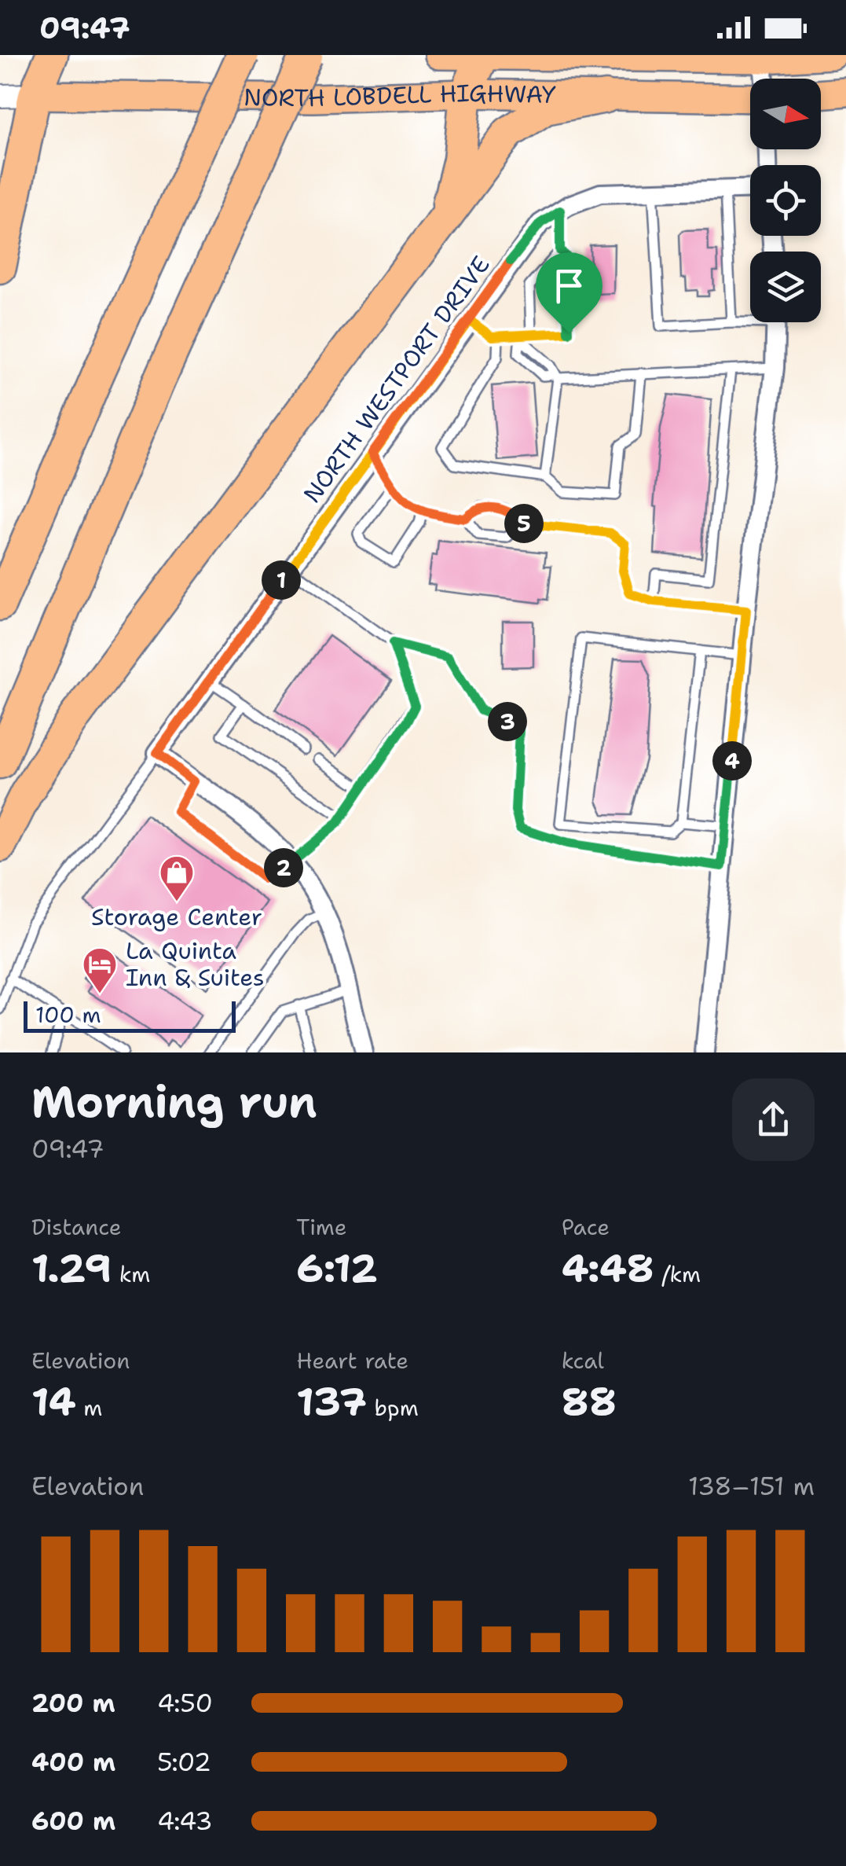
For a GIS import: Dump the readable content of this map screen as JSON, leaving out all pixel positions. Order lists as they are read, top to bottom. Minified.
{"streets":{"highway":["NORTH LOBDELL HIGHWAY"],"street":["NORTH WESTPORT DRIVE"]},"places":{"shop":["Storage Center"],"hotel":["La Quinta Inn & Suites"]},"scale_bar":"100 m","north":"right","page":{"status":"09:47","pins":["5","1","3","4","2"],"scale":"100 m","heading":["Morning run","09:47"],"stats":[["Distance","1.29 km"],["Time","6:12"],["Pace","4:48 /km"],["Elevation","14 m"],["Heart rate","137 bpm"],["kcal","88"]],"chart":["Elevation","138–151 m"],"list":[{"name":"200 m","note":"4:50"},{"name":"400 m","note":"5:02"},{"name":"600 m","note":"4:43"}]}}
